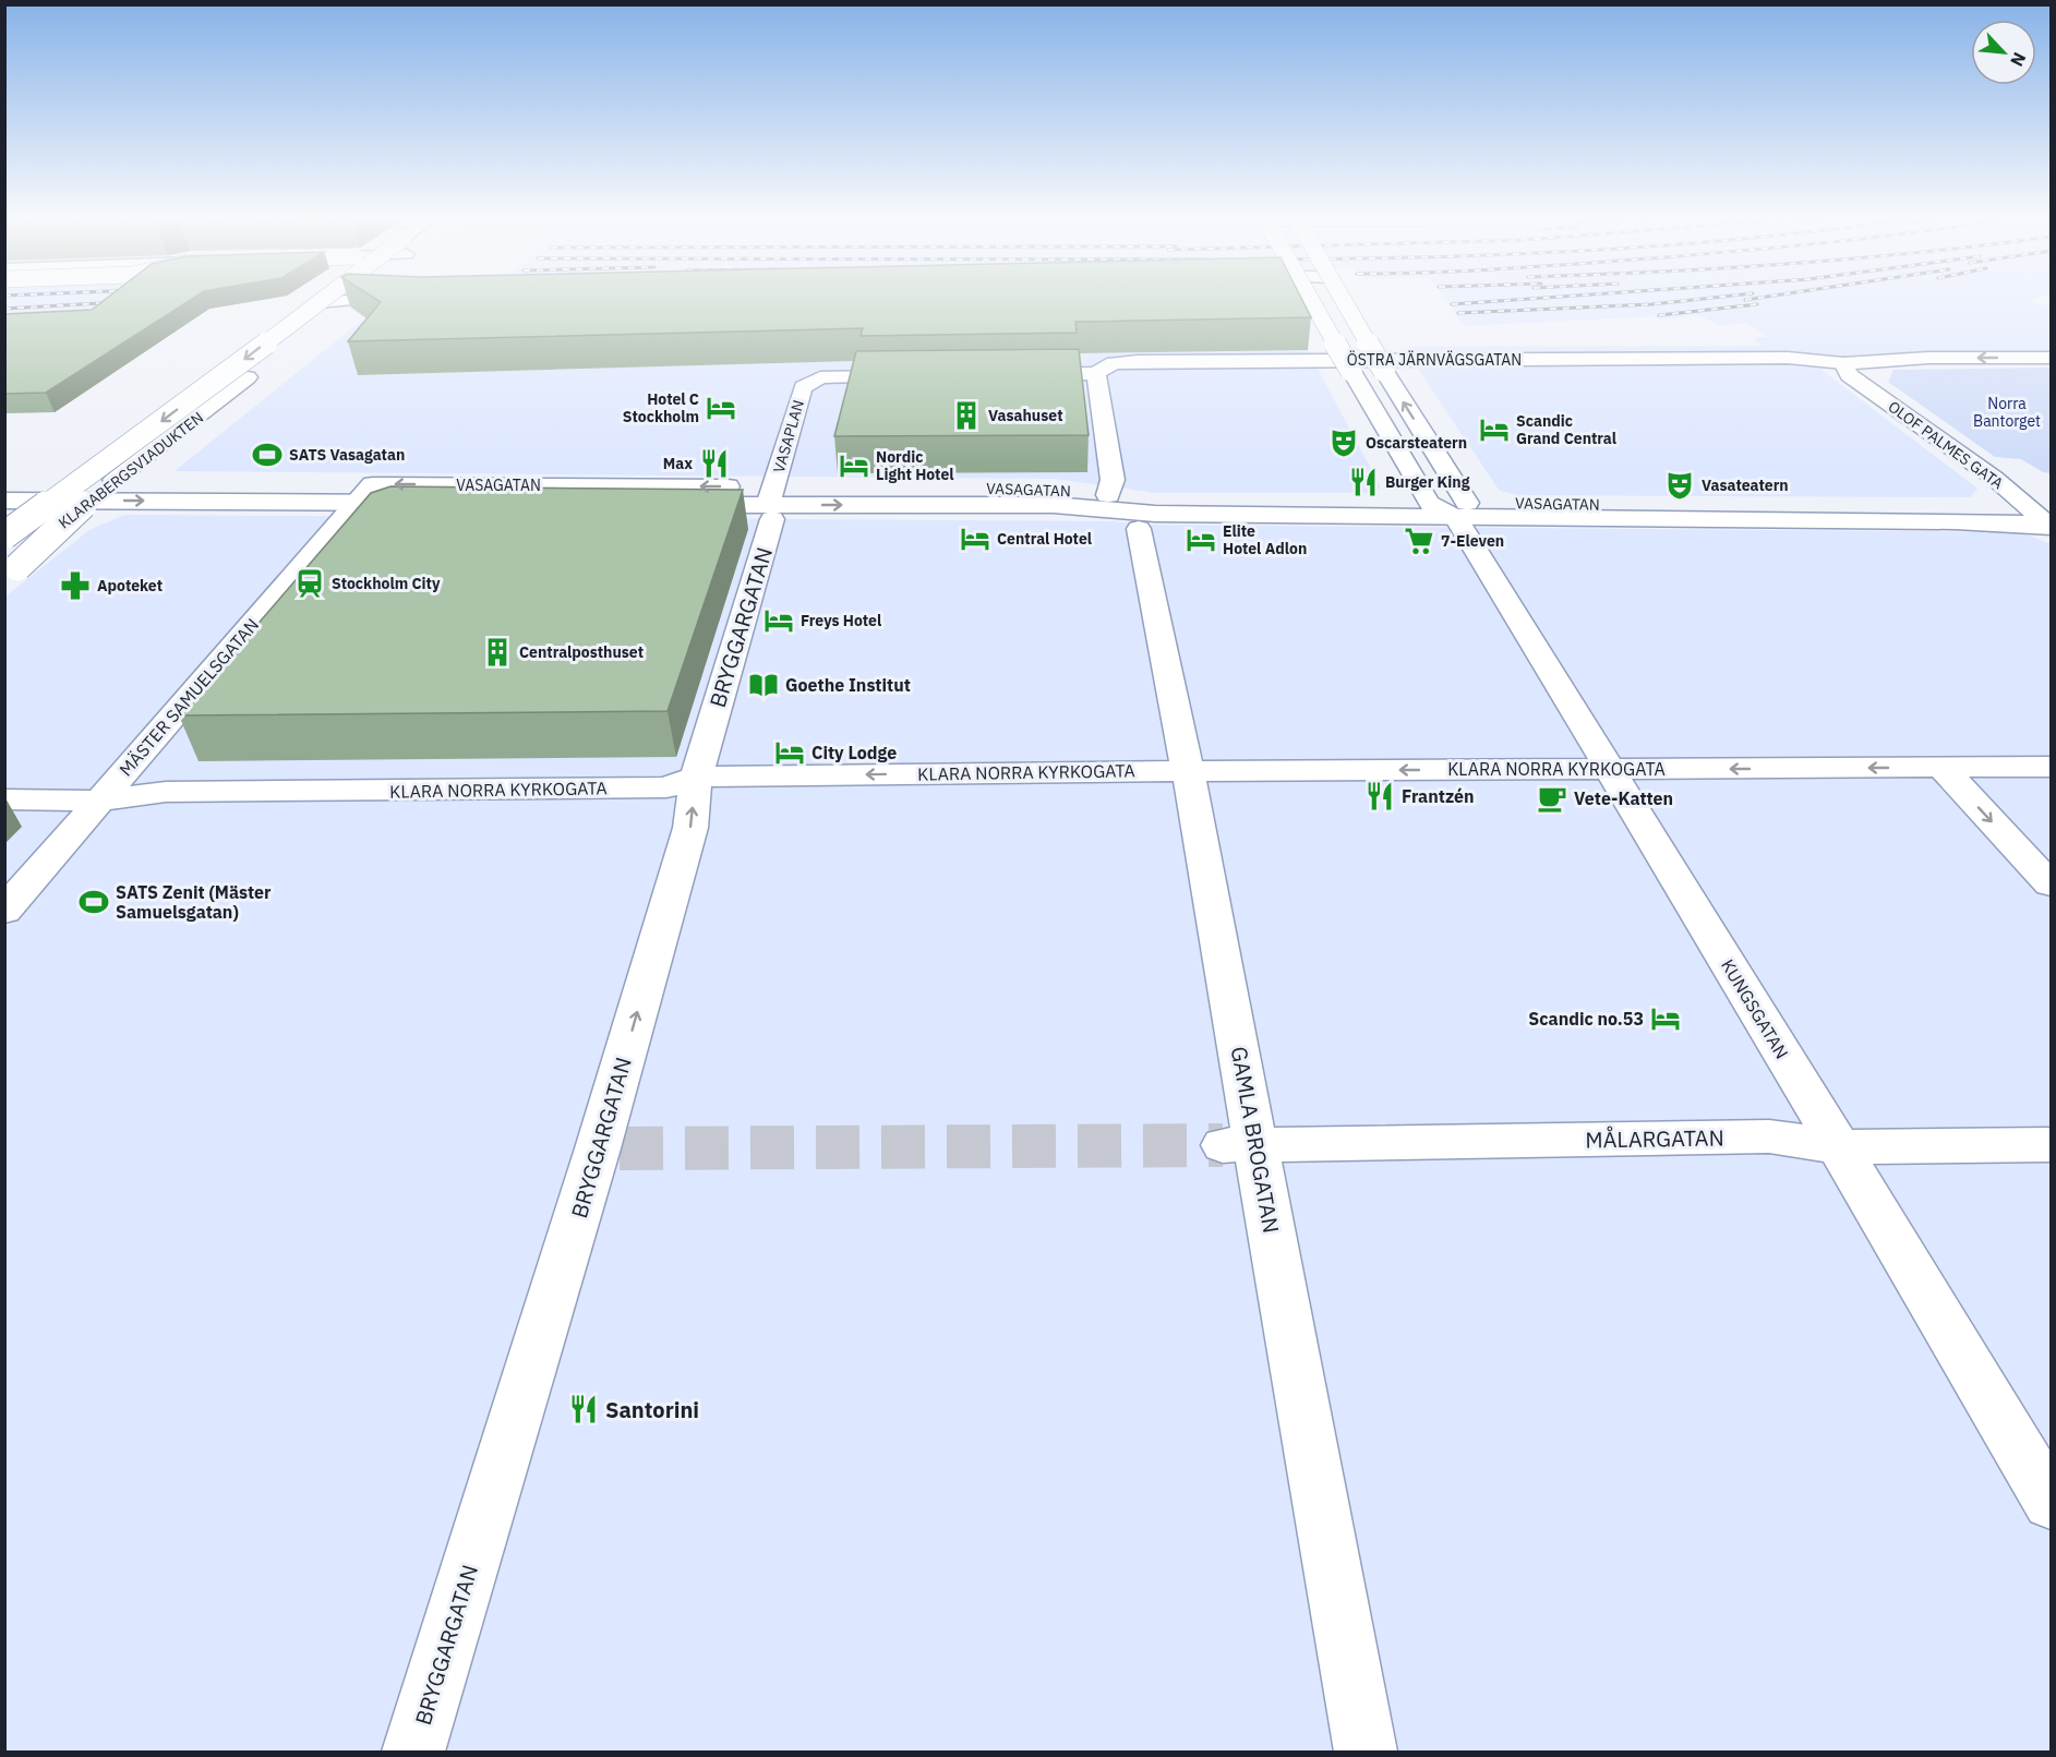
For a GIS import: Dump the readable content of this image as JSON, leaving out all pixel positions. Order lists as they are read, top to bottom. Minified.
{"streets":{"main road":["ÖSTRA JÄRNVÄGSGATAN","VASAPLAN","OLOF PALMES GATA","KLARABERGSVIADUKTEN","VASAGATAN","BRYGGARGATAN","MÄSTER SAMUELSGATAN","KLARA NORRA KYRKOGATA","KUNGSGATAN","MÅLARGATAN","GAMLA BROGATAN"]},"crossings":[["ÖSTRA JÄRNVÄGSGATAN","OLOF PALMES GATA"],["VASAPLAN","VASAGATAN"],["VASAPLAN","BRYGGARGATAN"],["OLOF PALMES GATA","VASAGATAN"],["VASAGATAN","BRYGGARGATAN"],["VASAGATAN","MÄSTER SAMUELSGATAN"],["VASAGATAN","KUNGSGATAN"],["BRYGGARGATAN","KLARA NORRA KYRKOGATA"],["MÄSTER SAMUELSGATAN","KLARA NORRA KYRKOGATA"],["KLARA NORRA KYRKOGATA","KUNGSGATAN"],["KLARA NORRA KYRKOGATA","GAMLA BROGATAN"],["KUNGSGATAN","MÅLARGATAN"],["MÅLARGATAN","GAMLA BROGATAN"]],"one_way":["BRYGGARGATAN","KLARA NORRA KYRKOGATA"],"parks":["Norra Bantorget"],"places":{"hotel":["Hotel C Stockholm","Scandic Grand Central","Nordic Light Hotel","Central Hotel","Elite Hotel Adlon","Freys Hotel","City Lodge","Scandic no.53"],"building":["Vasahuset","Centralposthuset"],"theatre":["Oscarsteatern","Vasateatern"],"sports":["SATS Vasagatan","SATS Zenit (Mäster Samuelsgatan)"],"restaurant":["Max","Burger King","Frantzén","Santorini"],"supermarket":["7-Eleven"],"station":["Stockholm City"],"pharmacy":["Apoteket"],"library":["Goethe Institut"],"cafe":["Vete-Katten"]},"north":"bottom right"}
